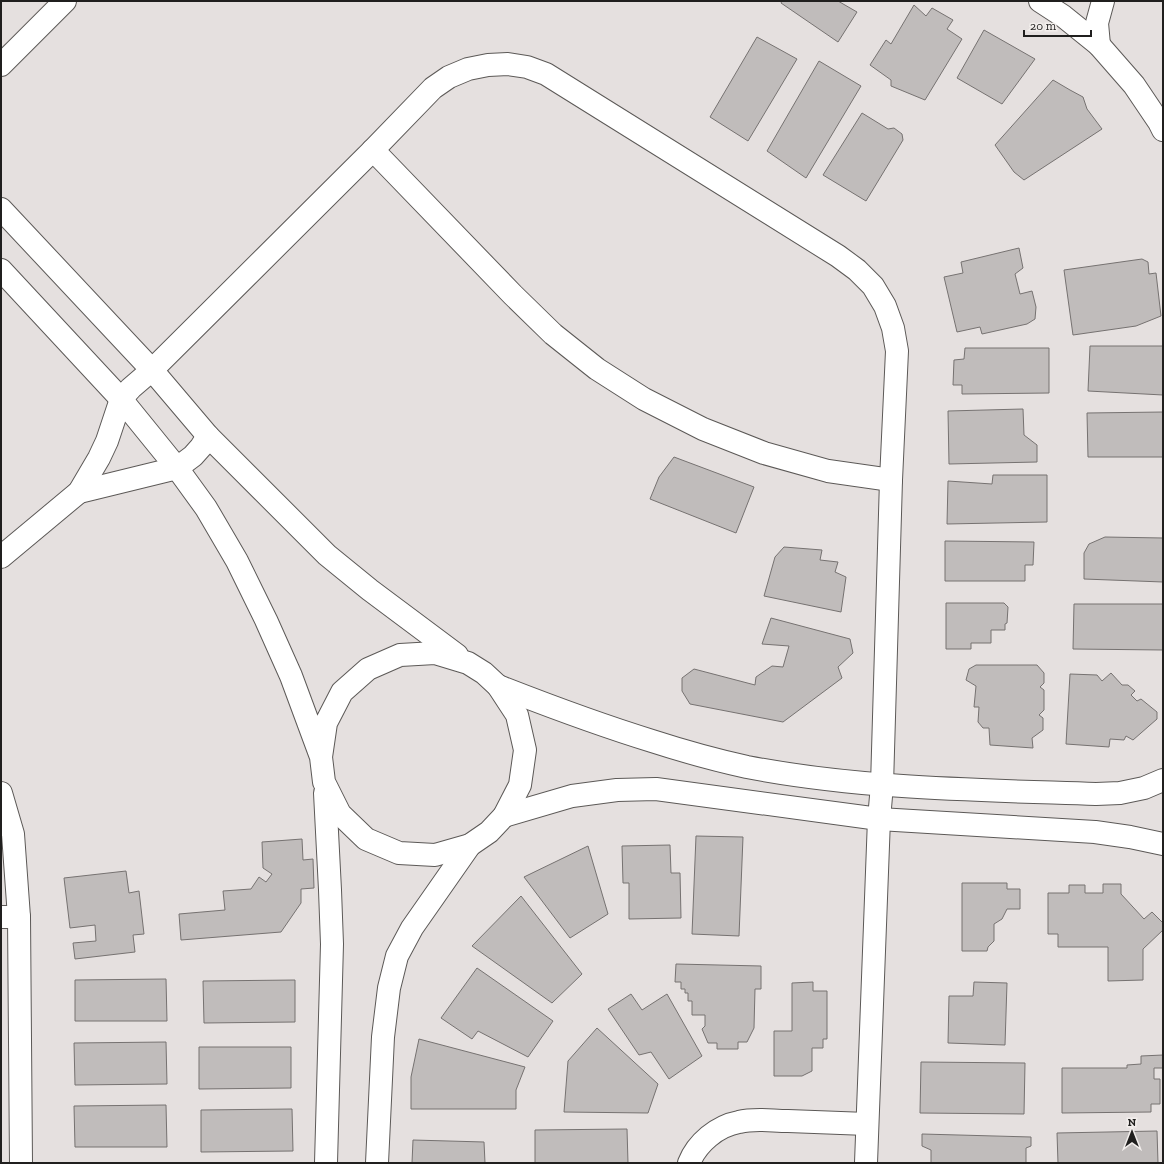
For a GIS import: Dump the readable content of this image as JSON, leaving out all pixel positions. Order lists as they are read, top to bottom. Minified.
{"scale_bar":"20 m","north":"top"}
